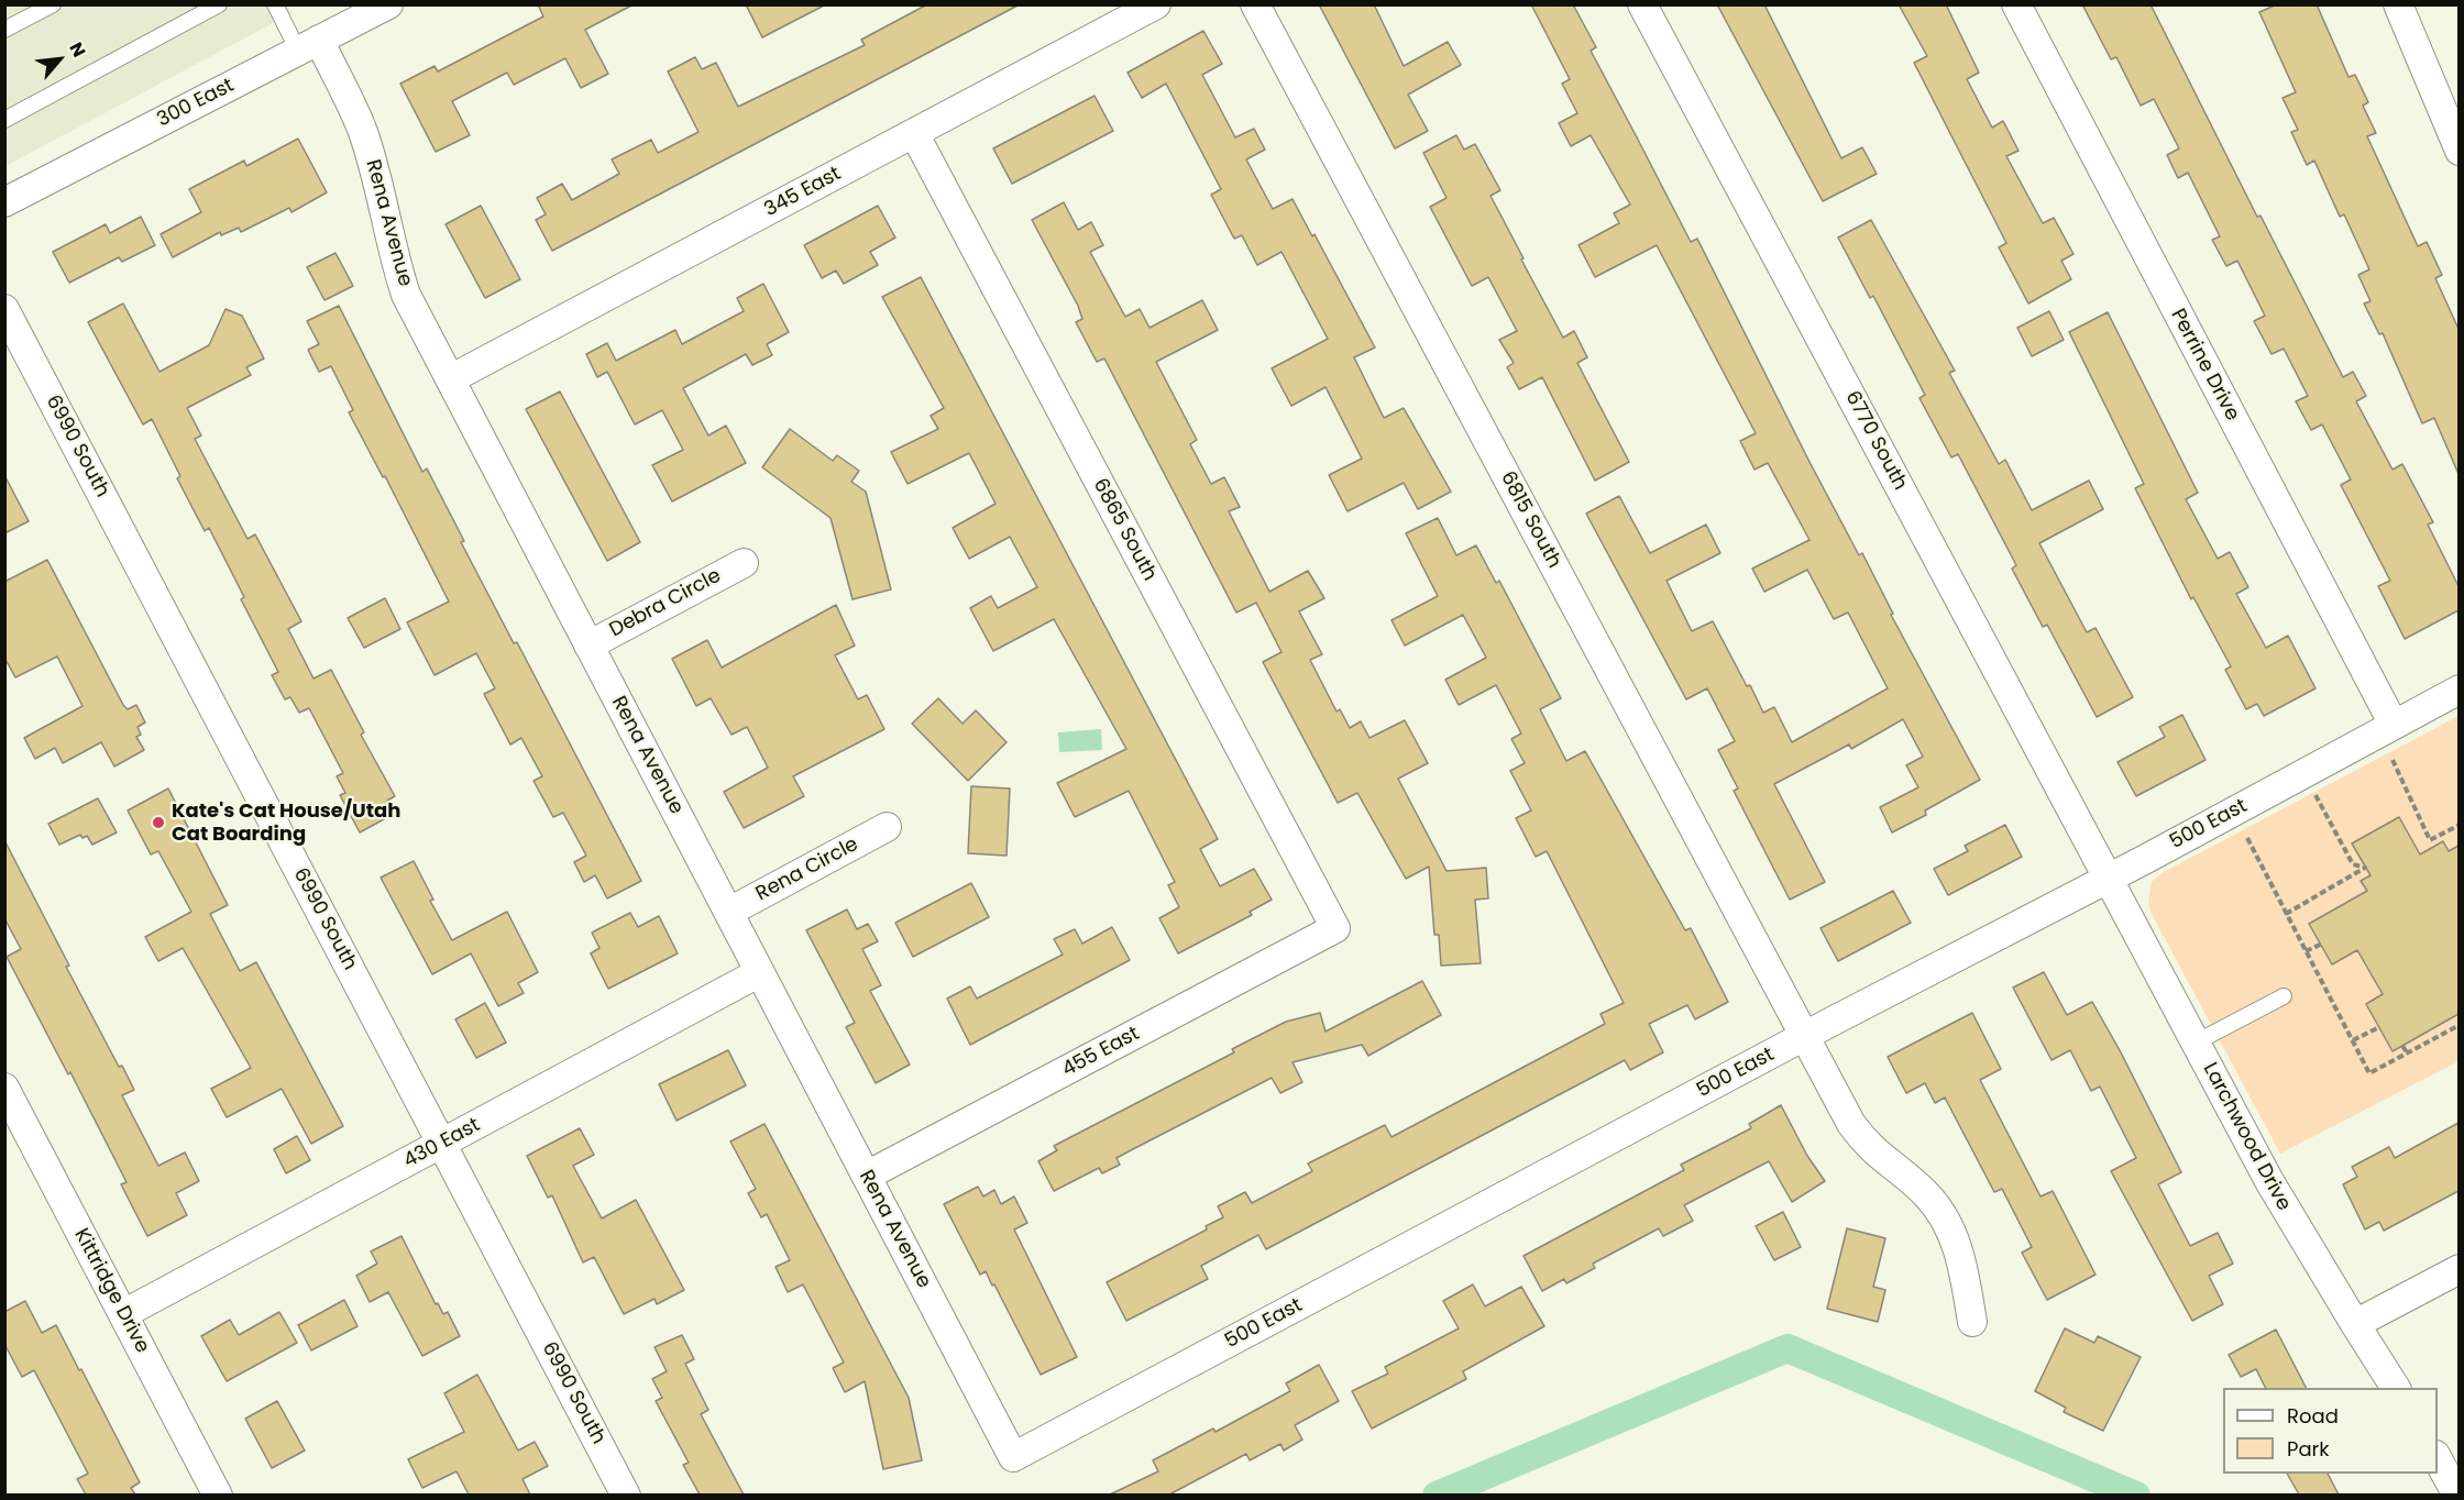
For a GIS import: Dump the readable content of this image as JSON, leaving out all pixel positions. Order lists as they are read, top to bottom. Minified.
{"streets":{"street":["300 East","345 East","Rena Avenue","Perrine Drive","6770 South","6990 South","6815 South","6865 South","Debra Circle","500 East","Rena Circle","455 East","Larchwood Drive","430 East","Kittridge Drive"]},"crossings":[["300 East","Rena Avenue"],["345 East","Rena Avenue"],["345 East","6865 South"],["Rena Avenue","Debra Circle"],["Rena Avenue","500 East"],["Rena Avenue","Rena Circle"],["Rena Avenue","455 East"],["Rena Avenue","430 East"],["Perrine Drive","500 East"],["6770 South","500 East"],["6770 South","Larchwood Drive"],["6990 South","430 East"],["6815 South","500 East"],["6865 South","455 East"],["500 East","Larchwood Drive"],["430 East","Kittridge Drive"]],"places":["Kate's Cat House/Utah Cat Boarding"],"legend":["Road","Park"],"north":"top right"}
